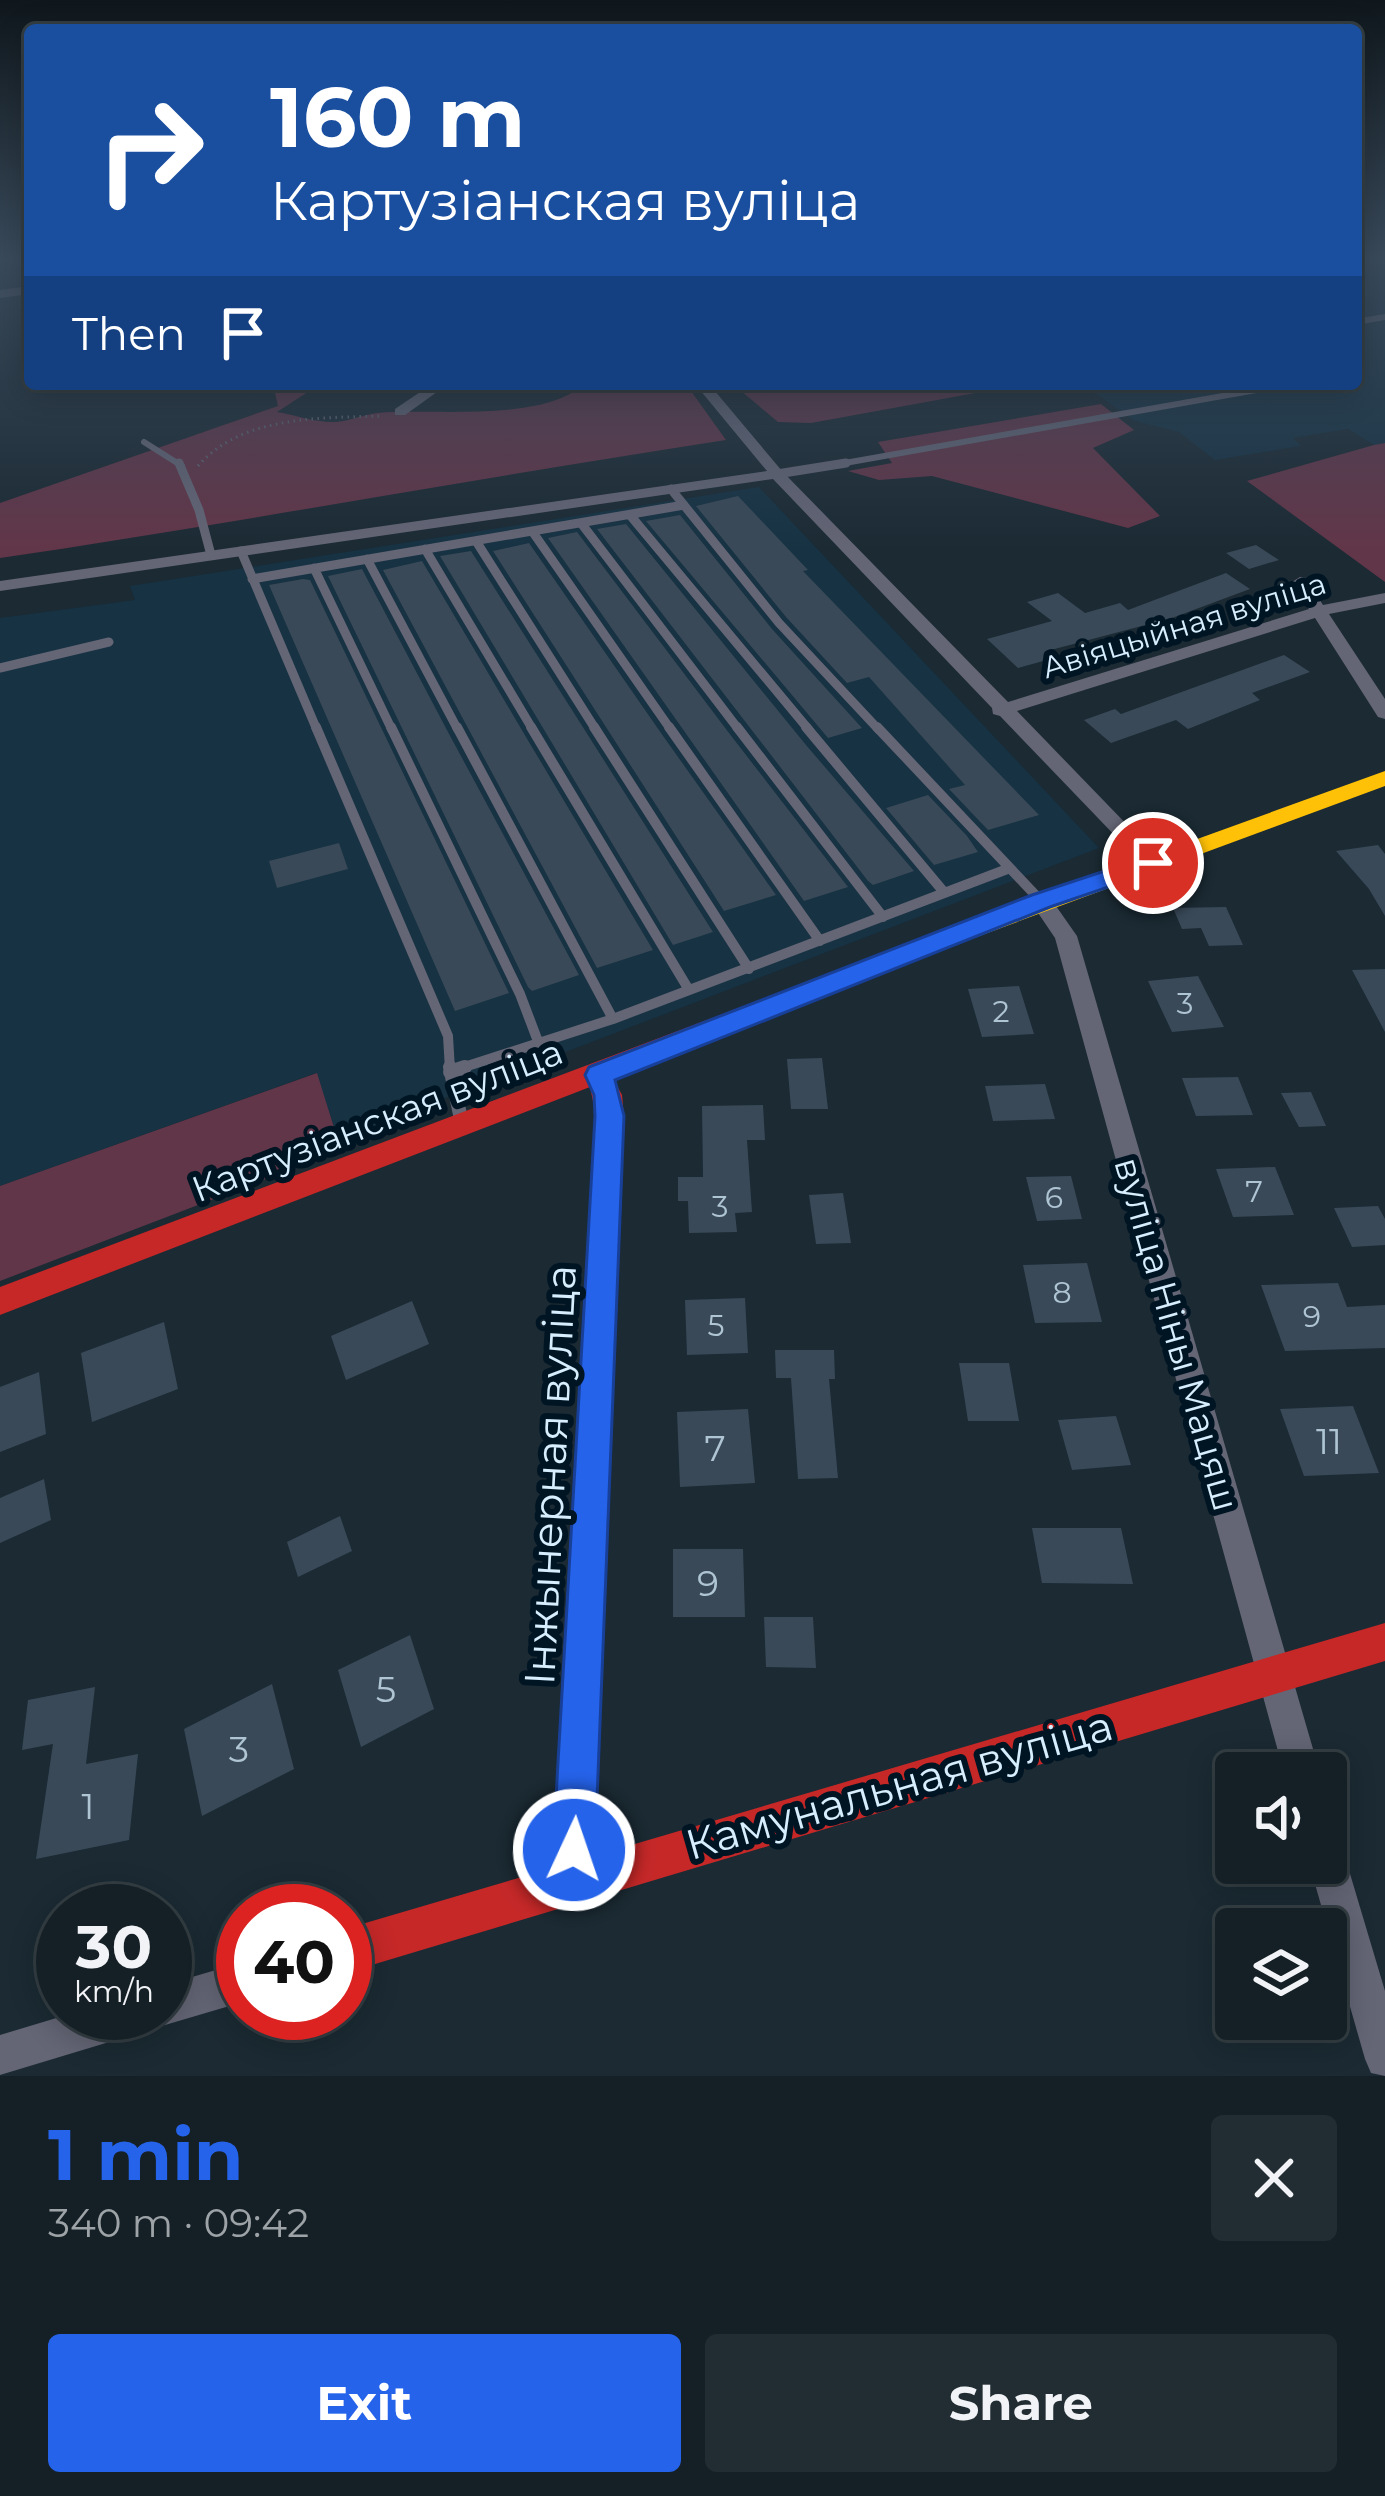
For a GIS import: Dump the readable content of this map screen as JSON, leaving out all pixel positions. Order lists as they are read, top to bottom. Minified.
{"streets":{"street":["Авіяцыйная вуліца","Картузіанская вуліца","вуліца Ніны Мацяш","Інжынерная вуліца","Камунальная вуліца"]},"crossings":[["Картузіанская вуліца","вуліца Ніны Мацяш"],["Картузіанская вуліца","Інжынерная вуліца"],["вуліца Ніны Мацяш","Камунальная вуліца"],["Інжынерная вуліца","Камунальная вуліца"]],"house_numbers":["3","2","7","6","3","8","9","5","11","7","9","5","3","1"],"page":{"turn":["160 m","Картузіанская вуліца"],"then":"Then","speed":"30 km/h","limit":"40","heading":["1 min","340 m · 09:42"],"buttons":["Exit","Share"]}}
